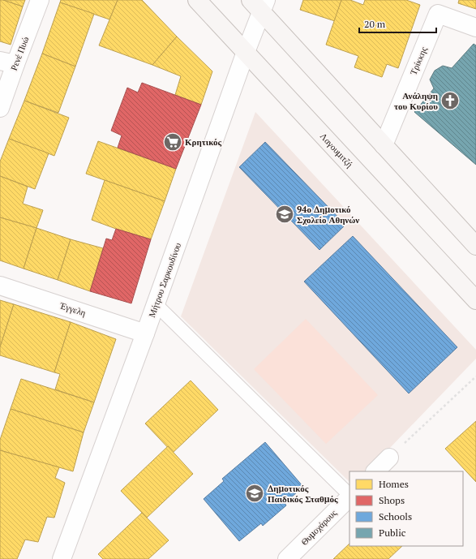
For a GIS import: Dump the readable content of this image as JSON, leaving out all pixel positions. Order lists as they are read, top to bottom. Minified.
{"streets":{"main road":["Λαγουμιτζή"],"street":["Ρενέ Πυώ","Τρίκκης","Μήτρου Σαρκουδίνου","Έγγελη","Θυμοχάρους"]},"crossings":[["Λαγουμιτζή","Μήτρου Σαρκουδίνου"],["Μήτρου Σαρκουδίνου","Έγγελη"]],"places":{"church":["Ανάληψη του Κυρίου"],"supermarket":["Κρητικός"],"school or university":["94ο Δημοτικό Σχολείο Αθηνών","Δημοτικός Παιδικός Σταθμός"]},"legend":["Homes","Shops","Schools","Public"],"scale_bar":"20 m"}
